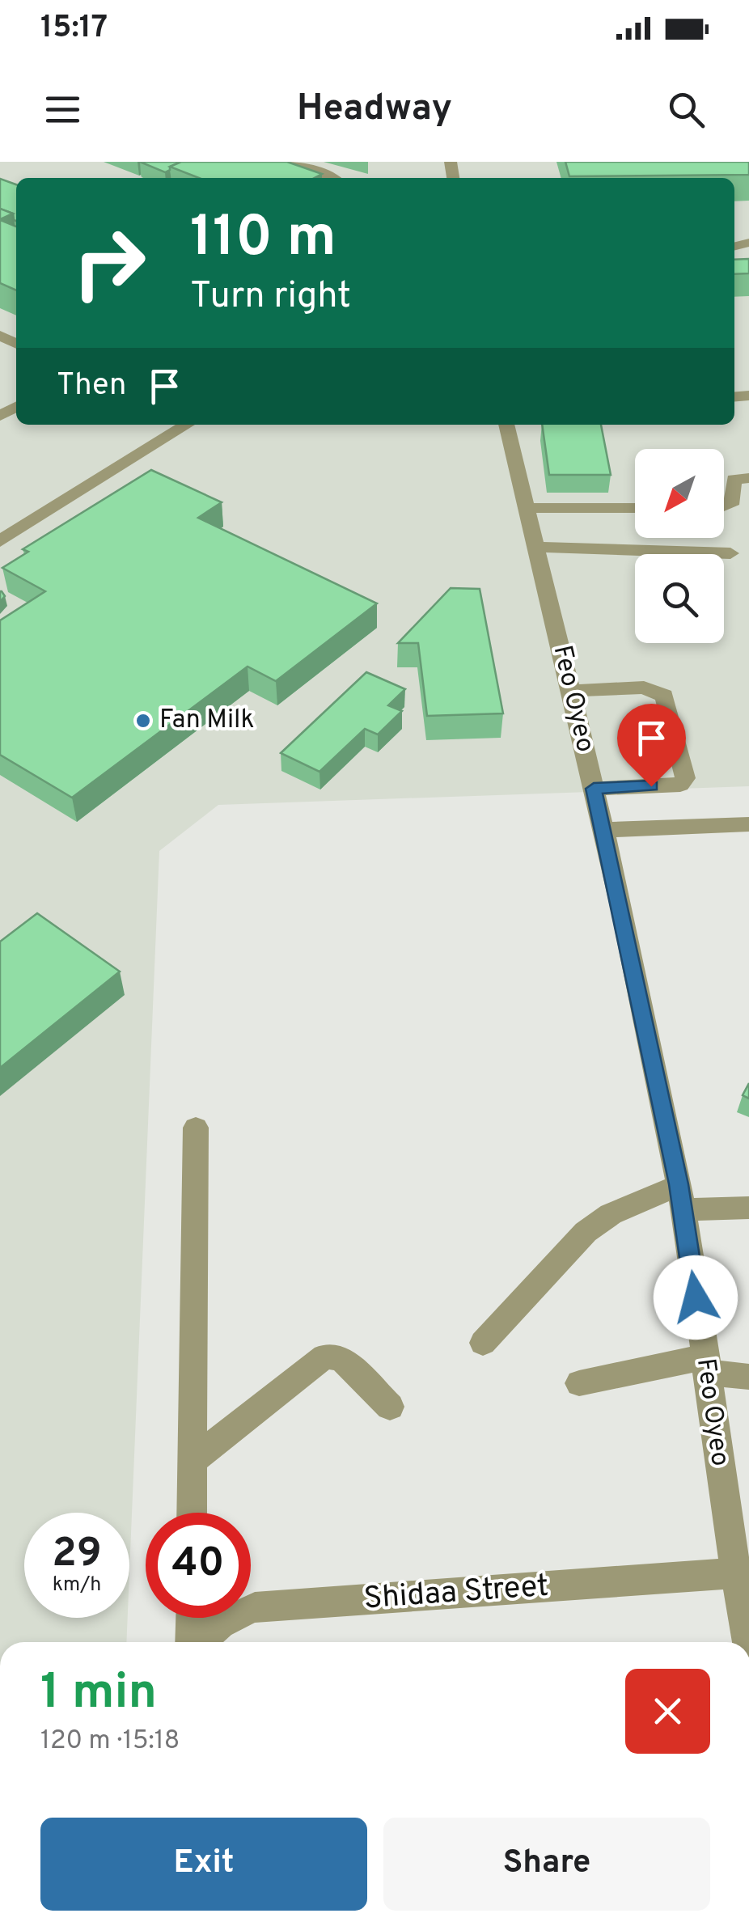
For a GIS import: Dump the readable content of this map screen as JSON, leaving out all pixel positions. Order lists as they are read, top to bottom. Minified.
{"streets":{"street":["Feo Oyeo","Shidaa Street"]},"crossings":[["Feo Oyeo","Shidaa Street"]],"places":["Fan Milk"],"north":"bottom left","page":{"status":"15:17","header":"Headway","turn":["110 m","Turn right"],"then":"Then","speed":"29 km/h","limit":"40","heading":["1 min","120 m · 15:18"],"buttons":["Exit","Share"]}}
